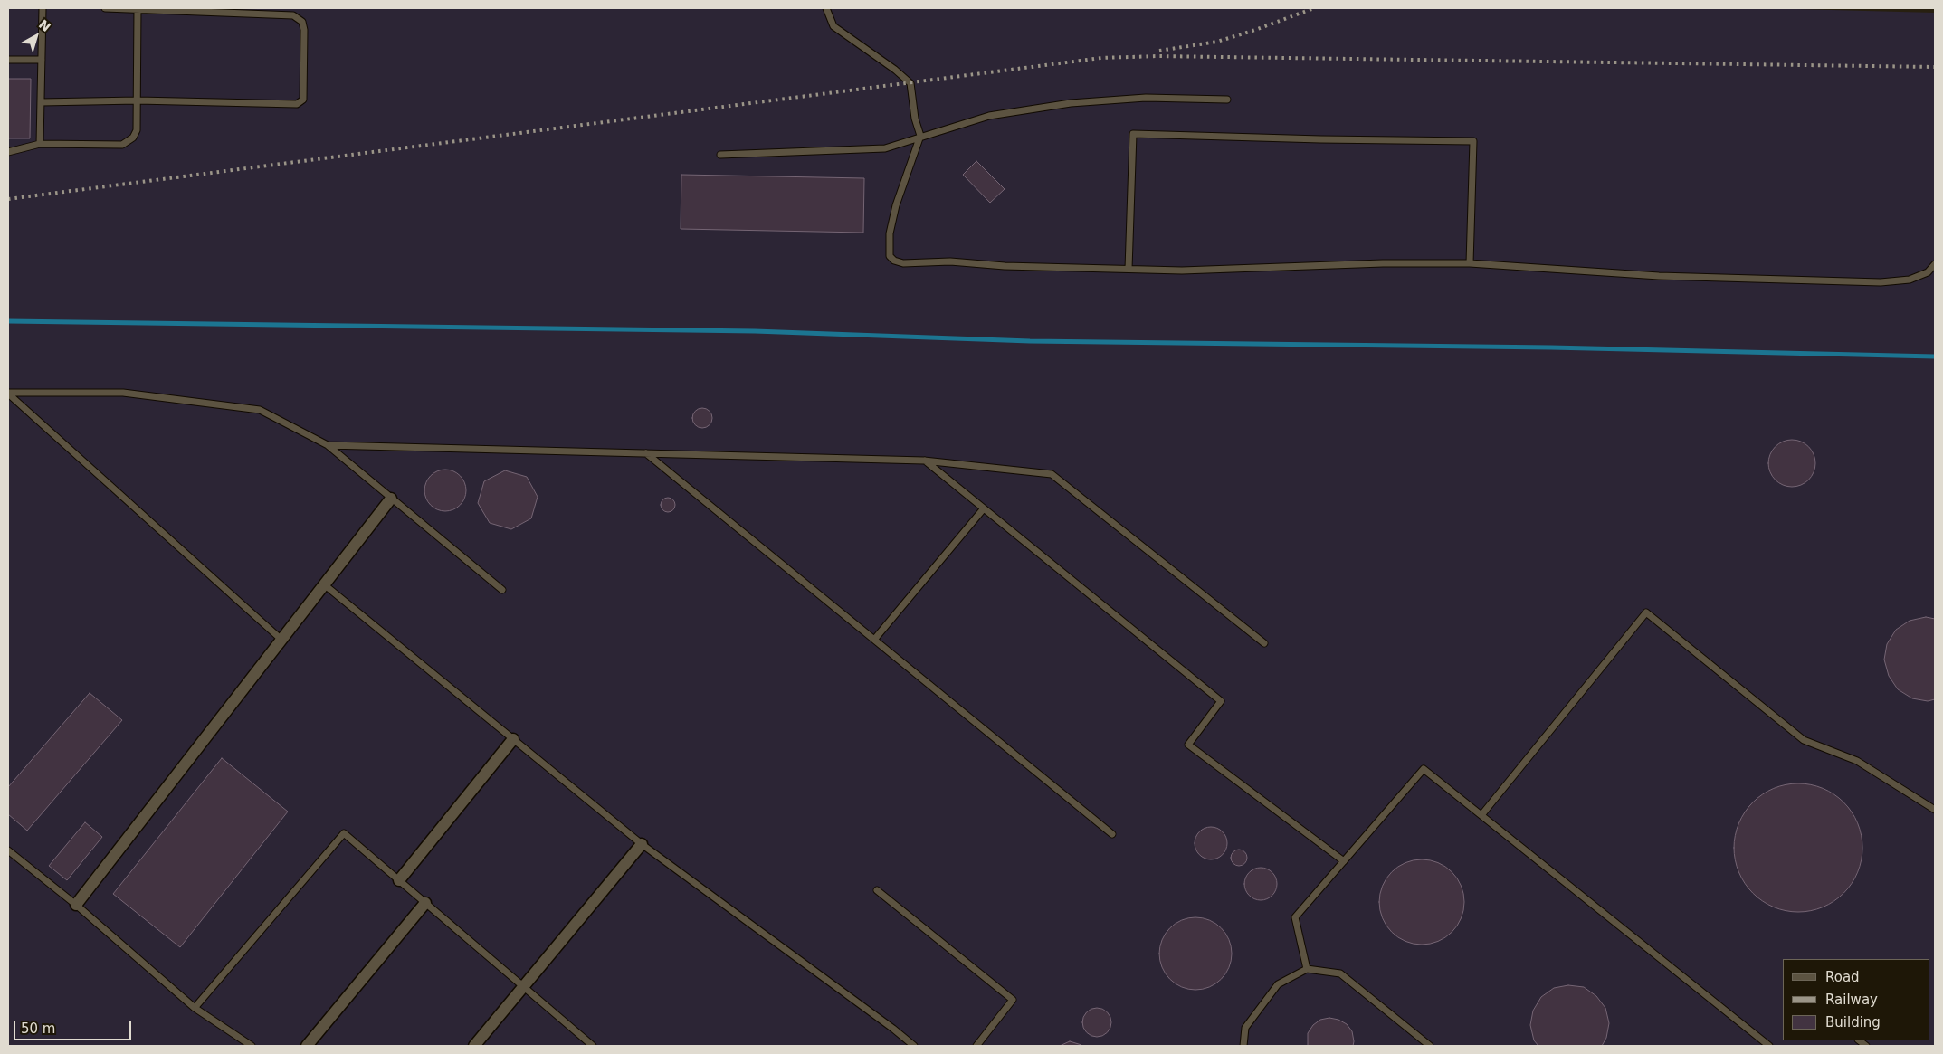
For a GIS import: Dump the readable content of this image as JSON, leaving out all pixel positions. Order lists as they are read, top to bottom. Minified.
{"legend":["Road","Railway","Building"],"scale_bar":"50 m","north":"top right"}
